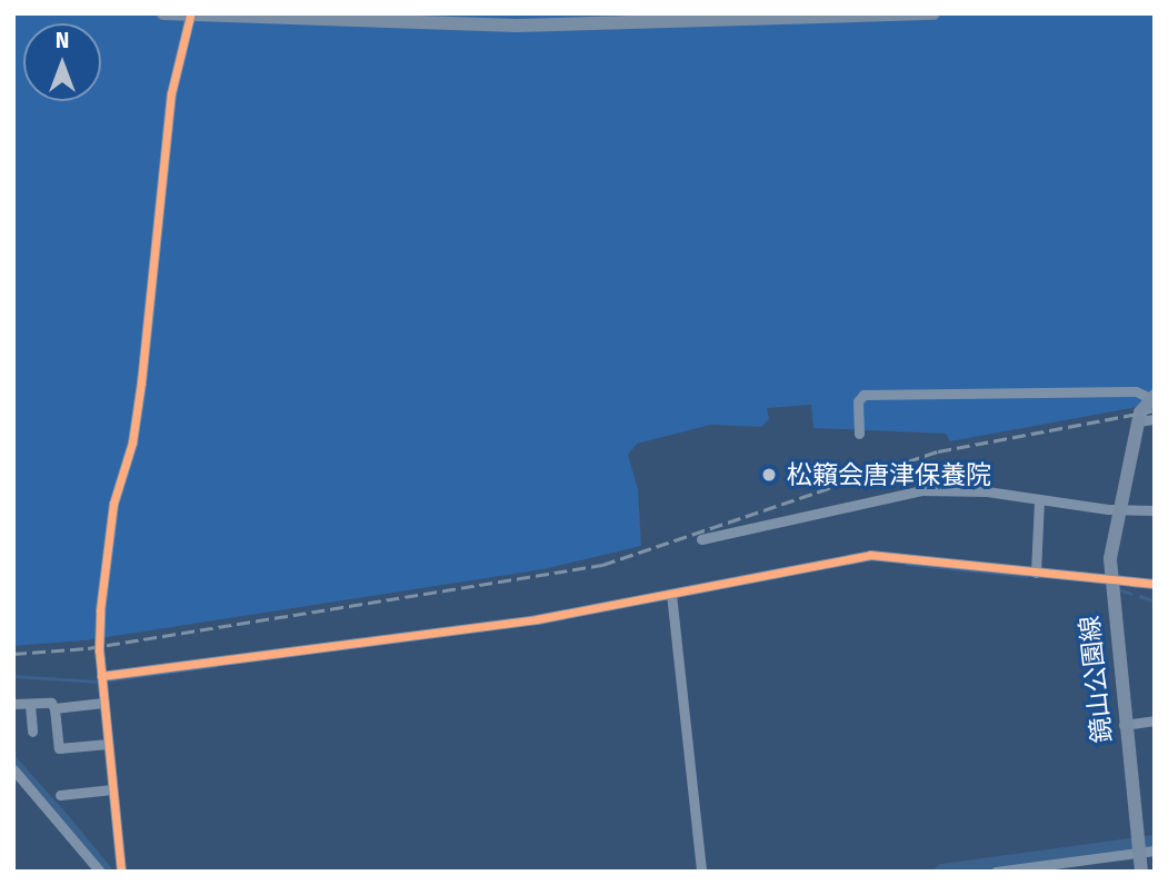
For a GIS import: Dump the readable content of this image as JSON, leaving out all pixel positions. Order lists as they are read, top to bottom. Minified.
{"streets":{"main road":["鏡山公園線"]},"places":["松籟会唐津保養院"],"north":"top"}
